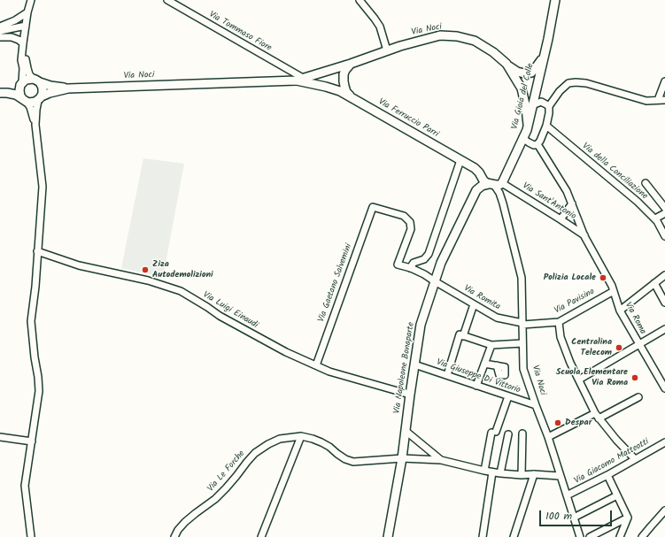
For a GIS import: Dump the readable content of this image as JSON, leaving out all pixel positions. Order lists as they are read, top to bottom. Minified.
{"streets":{"main road":["Via Noci","Via Gioia del Colle","Via Ferruccio Parri","Via Napoleone Bonaparte"],"street":["Via Tommaso Fiore","Via della Conciliazione","Via Sant'Antonio","Via Gaetano Salvemini","Via Romita","Via Pavisino","Via Luigi Einaudi","Via Roma","Via Giuseppe Di Vittorio","Via Giacomo Matteotti","Via Le Forche"]},"crossings":[["Via Noci","Via Tommaso Fiore"],["Via Noci","Via Gioia del Colle"],["Via Noci","Via Ferruccio Parri"],["Via Noci","Via Sant'Antonio"],["Via Noci","Via Romita"],["Via Noci","Via Pavisino"],["Via Noci","Via Giuseppe Di Vittorio"],["Via Noci","Via Giacomo Matteotti"],["Via Tommaso Fiore","Via Ferruccio Parri"],["Via Gioia del Colle","Via Sant'Antonio"],["Via Ferruccio Parri","Via Napoleone Bonaparte"],["Via Sant'Antonio","Via Roma"],["Via Gaetano Salvemini","Via Romita"],["Via Gaetano Salvemini","Via Luigi Einaudi"],["Via Romita","Via Pavisino"],["Via Romita","Via Napoleone Bonaparte"],["Via Pavisino","Via Roma"],["Via Luigi Einaudi","Via Napoleone Bonaparte"],["Via Napoleone Bonaparte","Via Giuseppe Di Vittorio"],["Via Napoleone Bonaparte","Via Le Forche"]],"places":["Ziza Autodemolizioni","Polizia Locale","Centralina Telecom","Scuola Elementare Via Roma","Despar"],"scale_bar":"100 m"}
